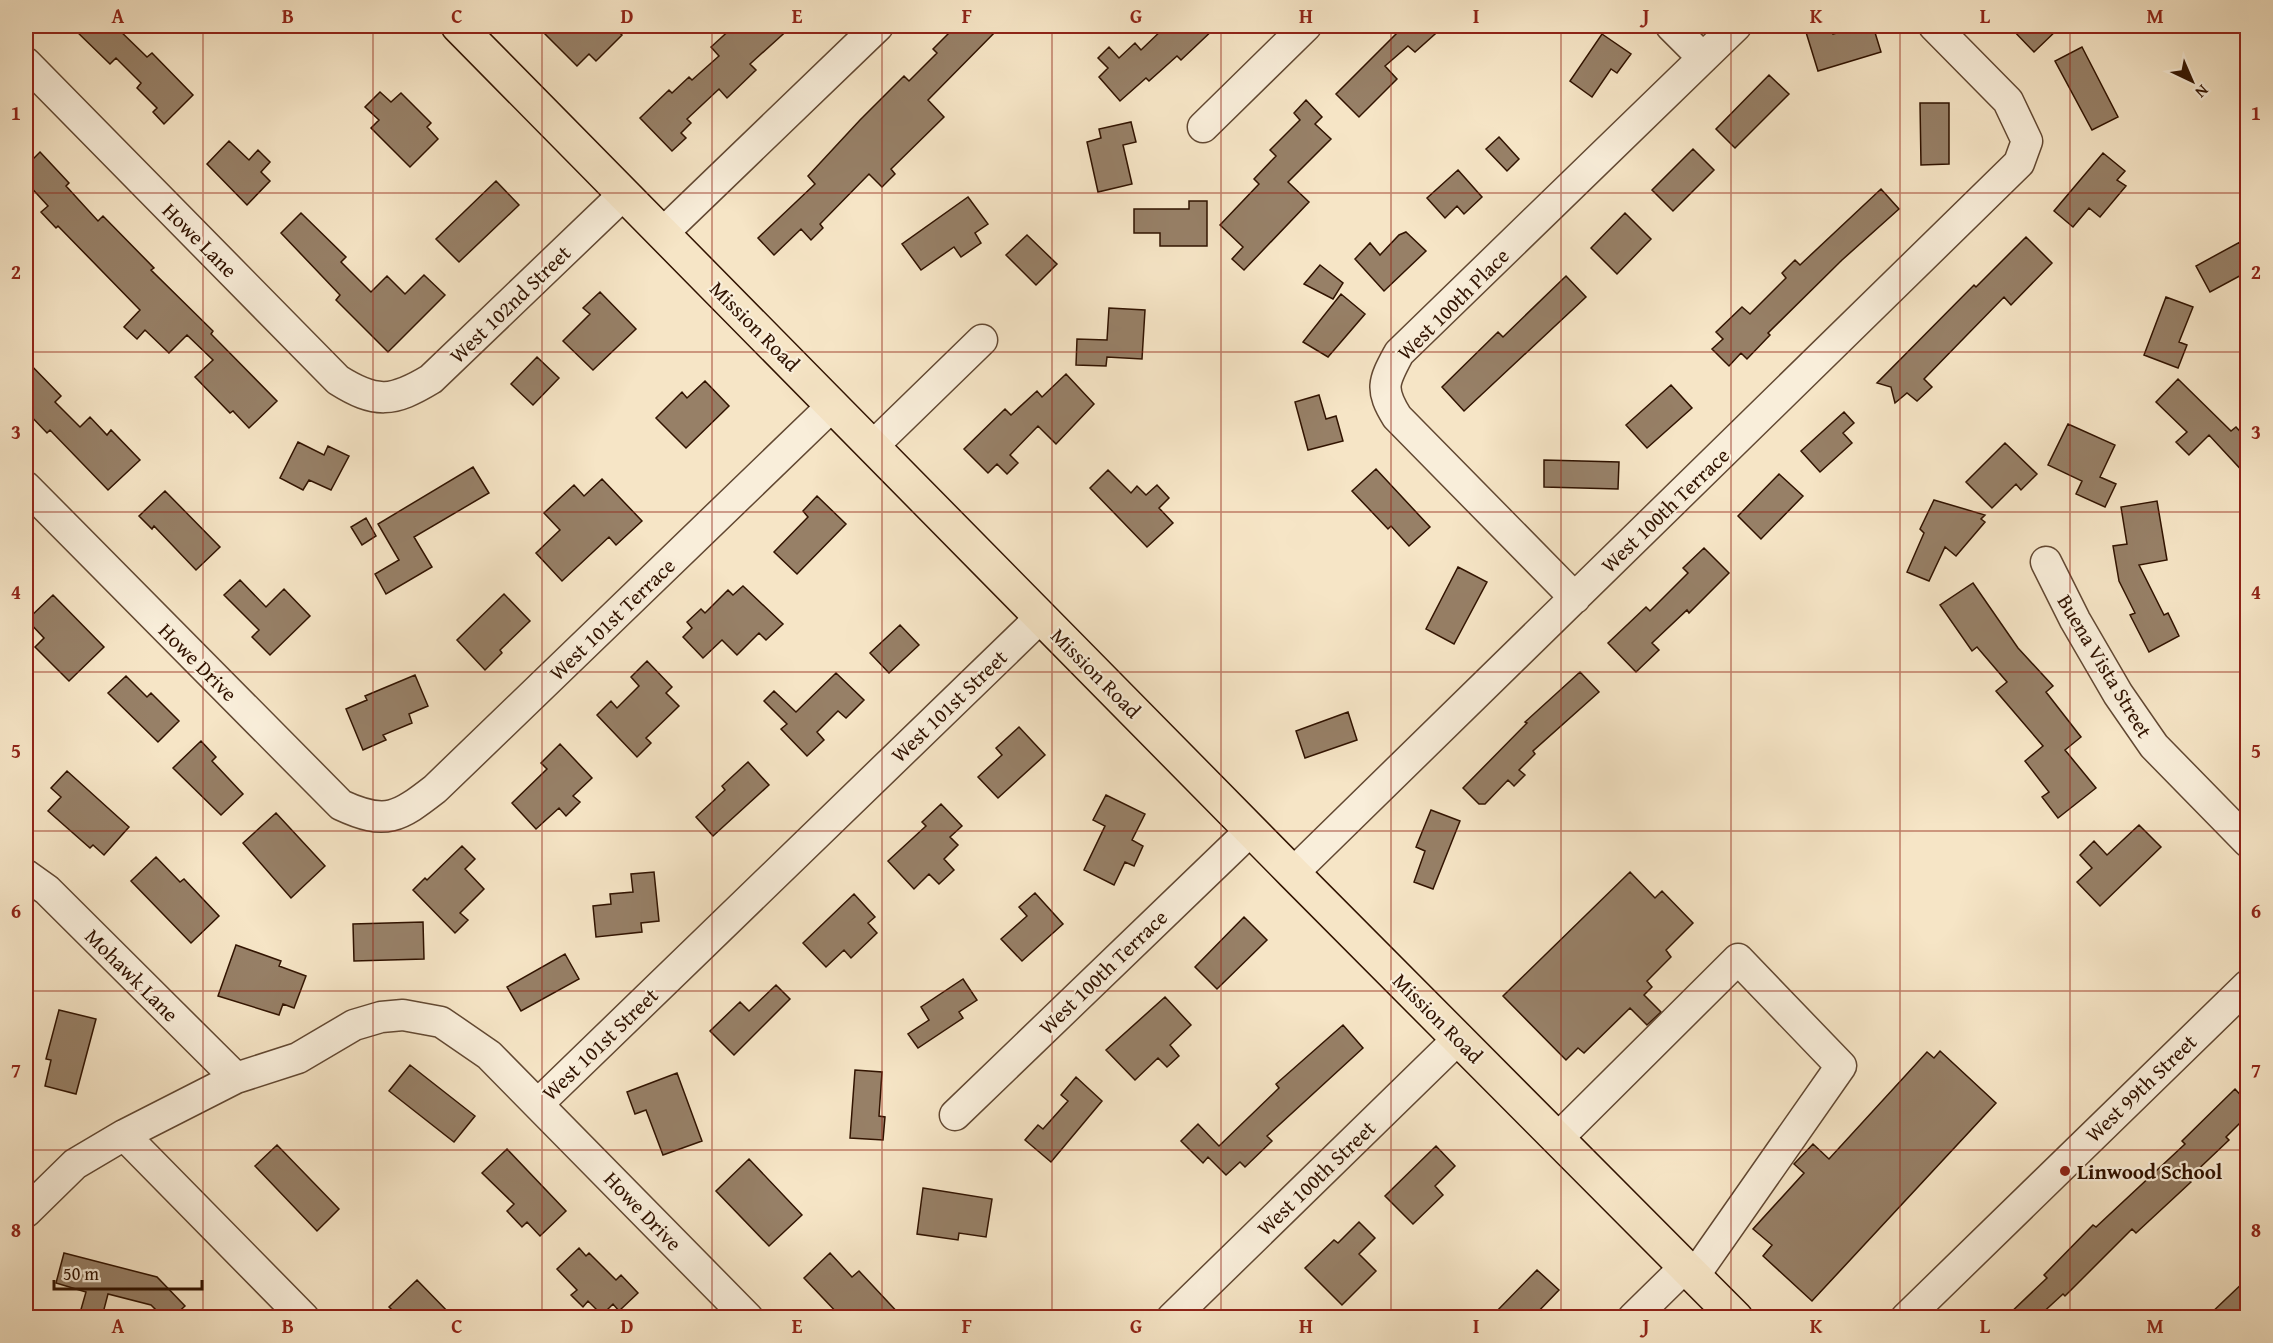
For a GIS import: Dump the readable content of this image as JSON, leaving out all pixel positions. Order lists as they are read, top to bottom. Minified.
{"streets":{"main road":["Mission Road"],"street":["Howe Lane","West 102nd Street","West 100th Place","West 100th Terrace","West 101st Terrace","Howe Drive","Buena Vista Street","West 101st Street","Mohawk Lane","West 99th Street","West 100th Street"]},"crossings":[["Howe Lane","West 102nd Street"],["West 102nd Street","Mission Road"],["West 100th Place","West 100th Terrace"],["Mission Road","West 100th Terrace"],["Mission Road","West 101st Terrace"],["Mission Road","West 101st Street"],["Mission Road","West 100th Street"],["West 101st Terrace","Howe Drive"],["Howe Drive","West 101st Street"],["West 101st Street","Mohawk Lane"]],"places":["Linwood School"],"scale_bar":"50 m","north":"bottom right","grid":{"columns":["A","B","C","D","E","F","G","H","I","J","K","L","M"],"rows":["1","2","3","4","5","6","7","8"]}}
